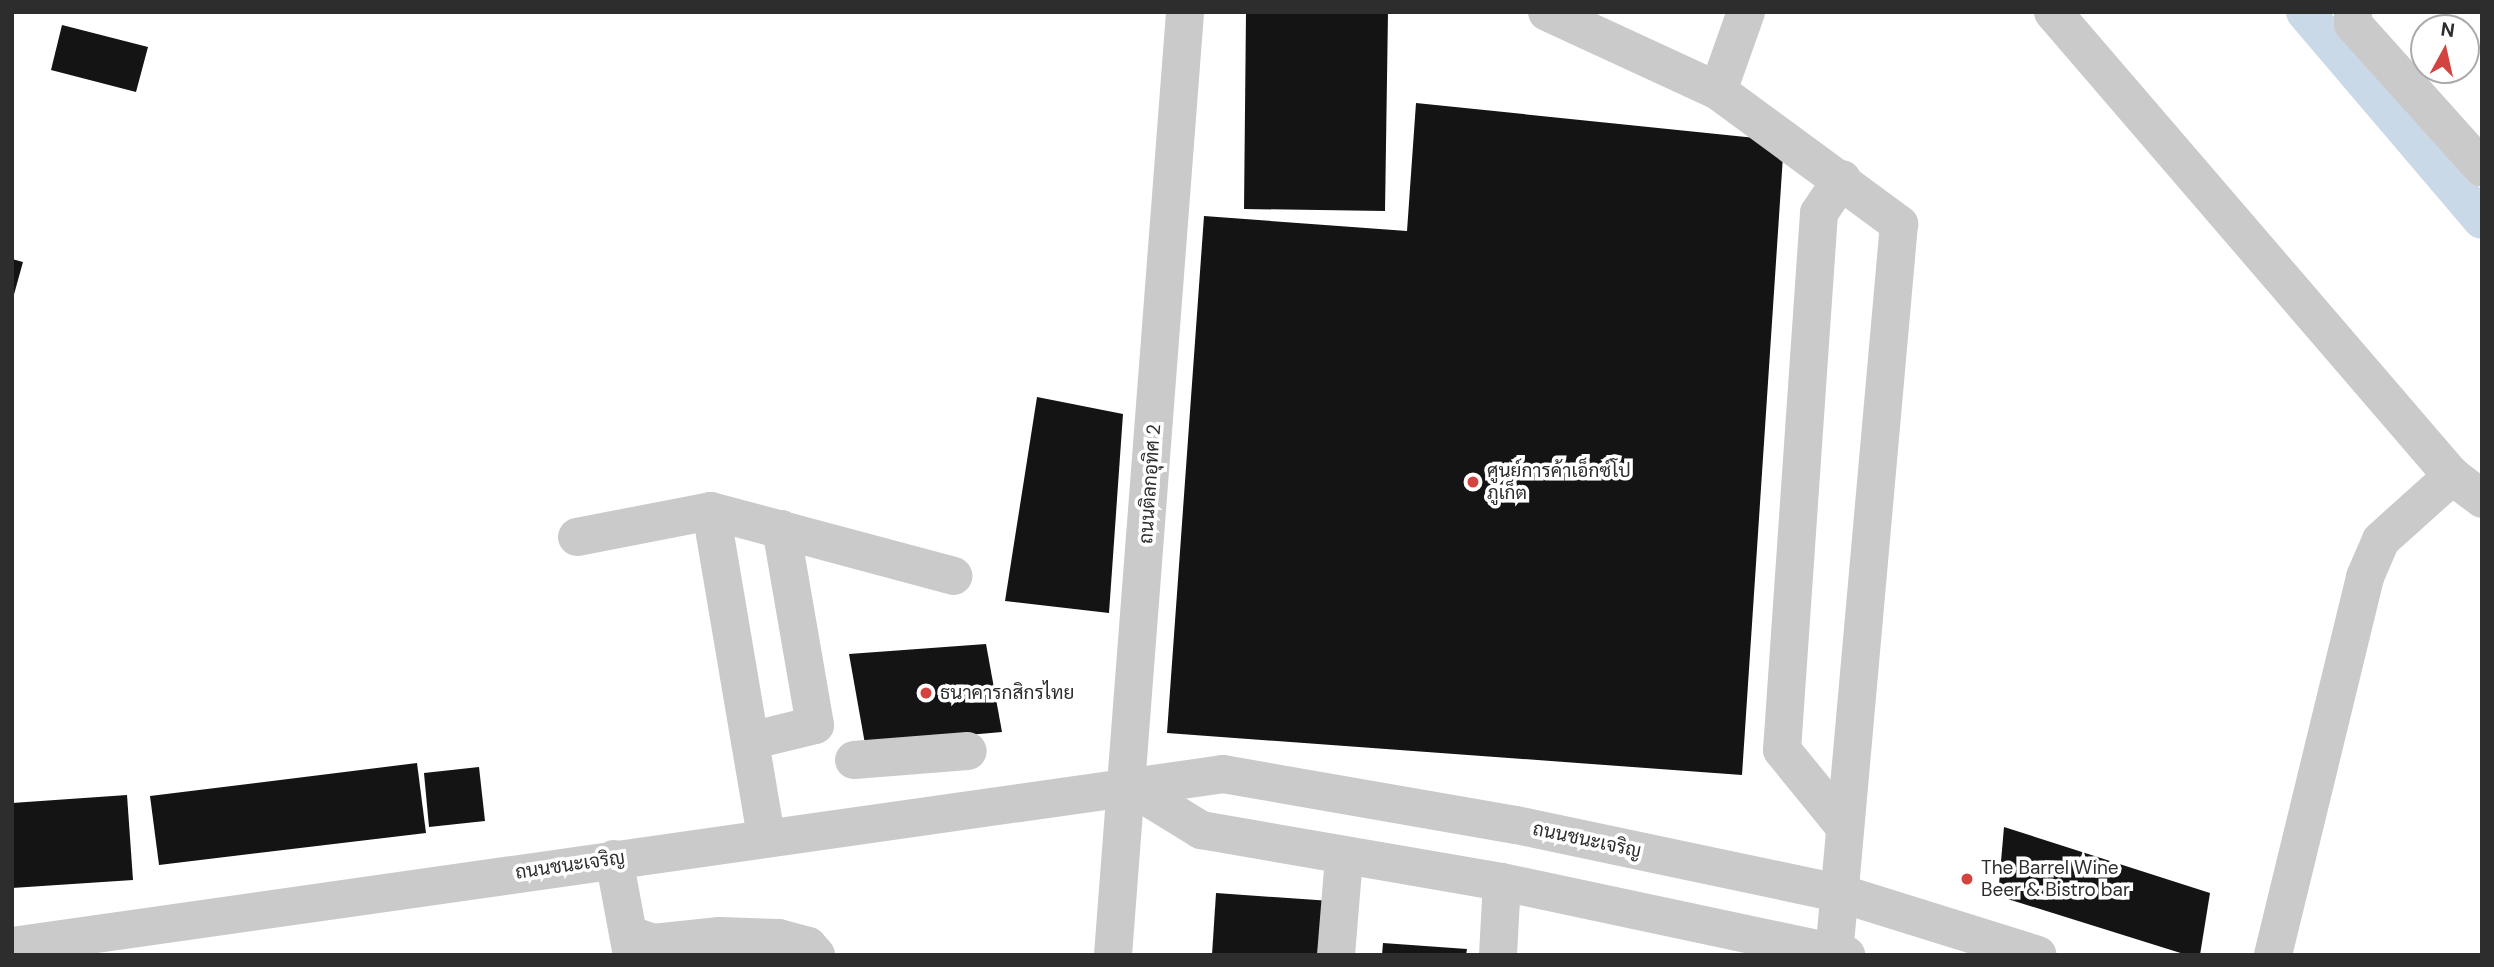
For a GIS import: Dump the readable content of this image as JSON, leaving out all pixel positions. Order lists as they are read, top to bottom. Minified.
{"streets":{"street":["ถนนติลกอุทิศ 2","ถนนชนะเจริญ"]},"crossings":[["ถนนติลกอุทิศ 2","ถนนชนะเจริญ"]],"places":["ศูนย์การค้าเอ็กซ์โป ภูเก็ต","ธนาคารกสิกรไทย","The Barrel Wine Beer & Bistro bar"],"north":"top"}
